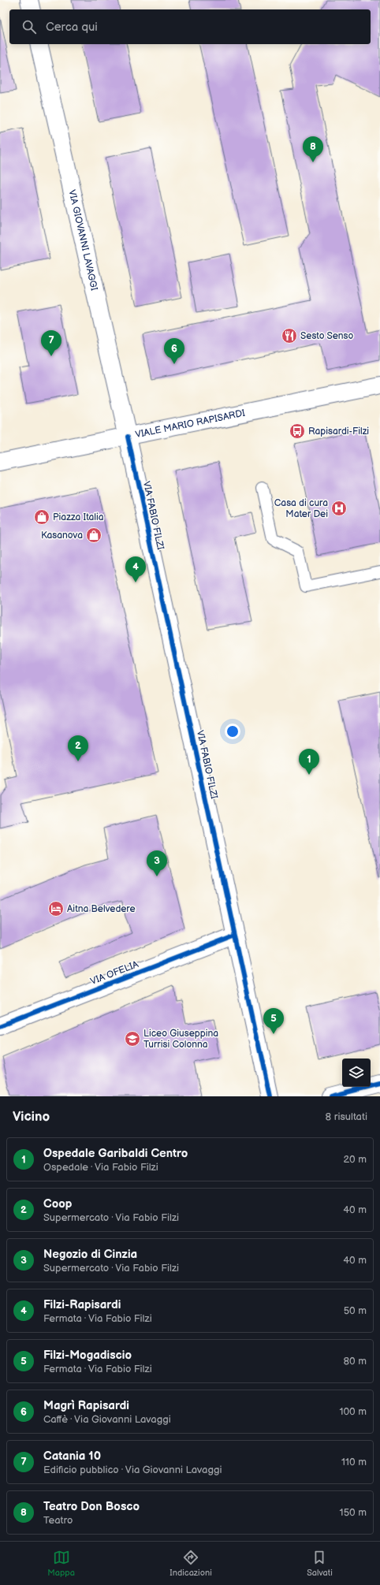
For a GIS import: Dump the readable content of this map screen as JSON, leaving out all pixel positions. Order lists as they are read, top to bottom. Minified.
{"streets":{"street":["VIA GIOVANNI LAVAGGI","VIALE MARIO RAPISARDI","VIA FABIO FILZI","VIA OFELIA"]},"crossings":[["VIA GIOVANNI LAVAGGI","VIALE MARIO RAPISARDI"],["VIA GIOVANNI LAVAGGI","VIA FABIO FILZI"],["VIALE MARIO RAPISARDI","VIA FABIO FILZI"],["VIA FABIO FILZI","VIA OFELIA"]],"places":{"restaurant":["Sesto Senso"],"bus stop":["Rapisardi-Filzi"],"hospital":["Casa di cura Mater Dei"],"shop":["Piazza Italia","Kasanova"],"hotel":["Aitna Belvedere"],"school or university":["Liceo Giuseppina Turrisi Colonna"]},"page":{"search":"Cerca qui","pins":["8","7","6","4","2","1","3","5"],"heading":["Vicino","8 risultati"],"list":[{"mark":"1","name":"Ospedale Garibaldi Centro","note":"Ospedale · Via Fabio Filzi","value":"20 m"},{"mark":"2","name":"Coop","note":"Supermercato · Via Fabio Filzi","value":"40 m"},{"mark":"3","name":"Negozio di Cinzia","note":"Supermercato · Via Fabio Filzi","value":"40 m"},{"mark":"4","name":"Filzi-Rapisardi","note":"Fermata · Via Fabio Filzi","value":"50 m"},{"mark":"5","name":"Filzi-Mogadiscio","note":"Fermata · Via Fabio Filzi","value":"80 m"},{"mark":"6","name":"Magrì Rapisardi","note":"Caffè · Via Giovanni Lavaggi","value":"100 m"},{"mark":"7","name":"Catania 10","note":"Edificio pubblico · Via Giovanni Lavaggi","value":"110 m"},{"mark":"8","name":"Teatro Don Bosco","note":"Teatro","value":"150 m"}],"nav":["Mappa","Indicazioni","Salvati"]}}
